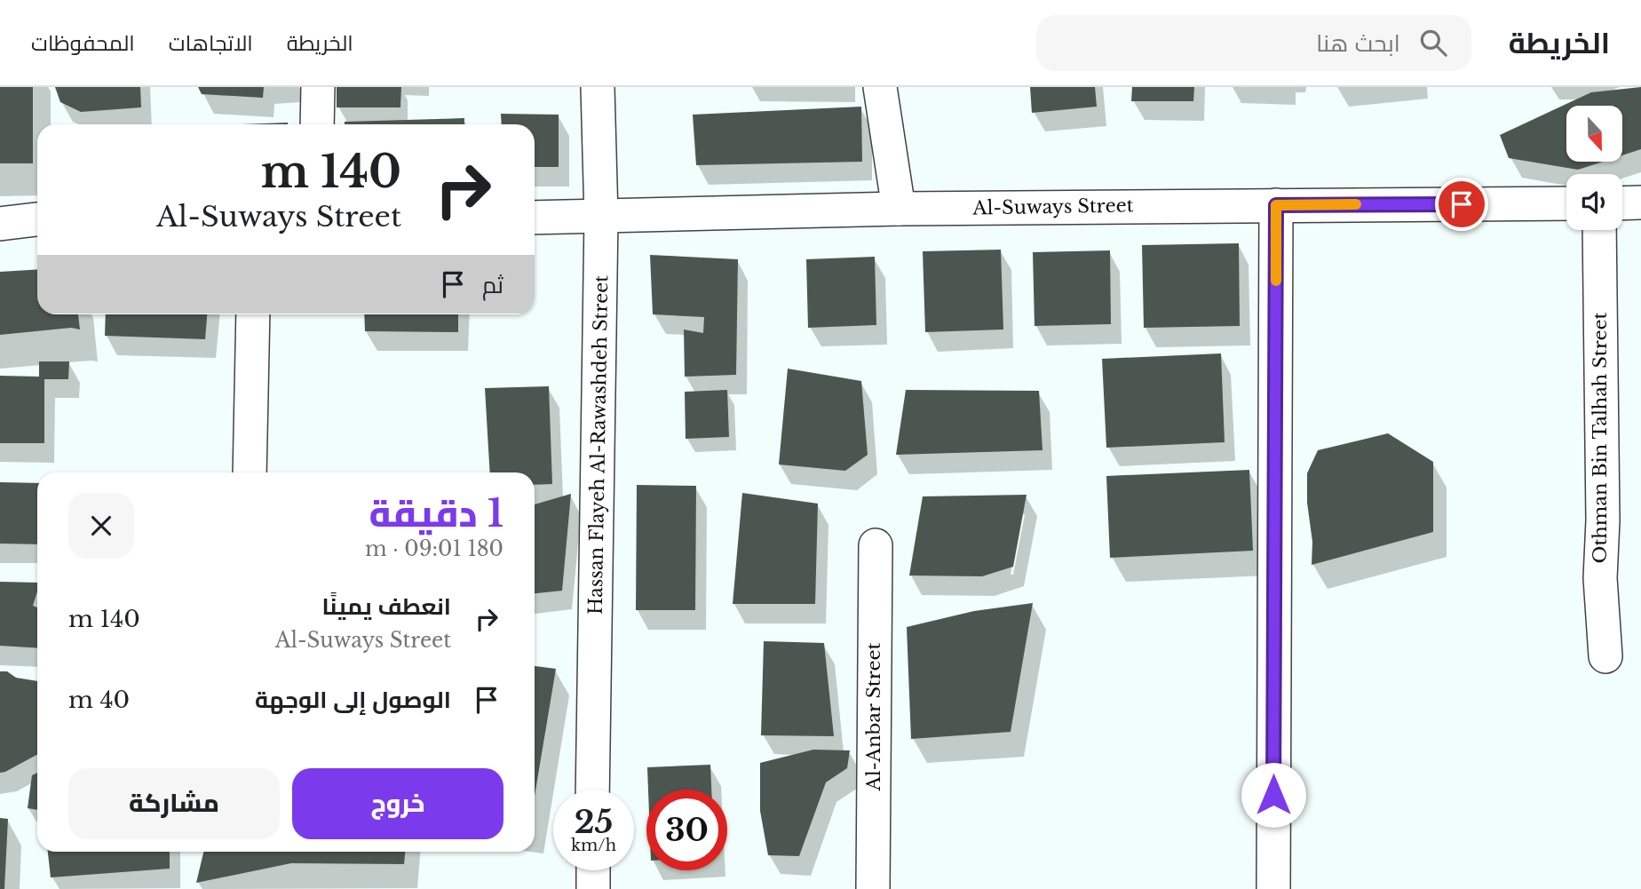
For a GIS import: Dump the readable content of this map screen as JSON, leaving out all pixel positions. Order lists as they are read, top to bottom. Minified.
{"streets":{"street":["Al-Suways Street","Othman Bin Talhah Street","Hassan Flayeh Al-Rawashdeh Street","Al-Anbar Street"]},"crossings":[["Al-Suways Street","Hassan Flayeh Al-Rawashdeh Street"]],"north":"bottom","page":{"header":"الخريطة","search":"ابحث هنا","nav":["الخريطة","الاتجاهات","المحفوظات"],"turn":["140 m","Al-Suways Street"],"then":"ثم","heading":["1 دقيقة","180 m · 09:01"],"list":[{"name":"انعطف يمينًا","note":"Al-Suways Street","value":"140 m"},{"name":"الوصول إلى الوجهة","value":"40 m"}],"buttons":["خروج","مشاركة"],"speed":"25 km/h","limit":"30"}}
